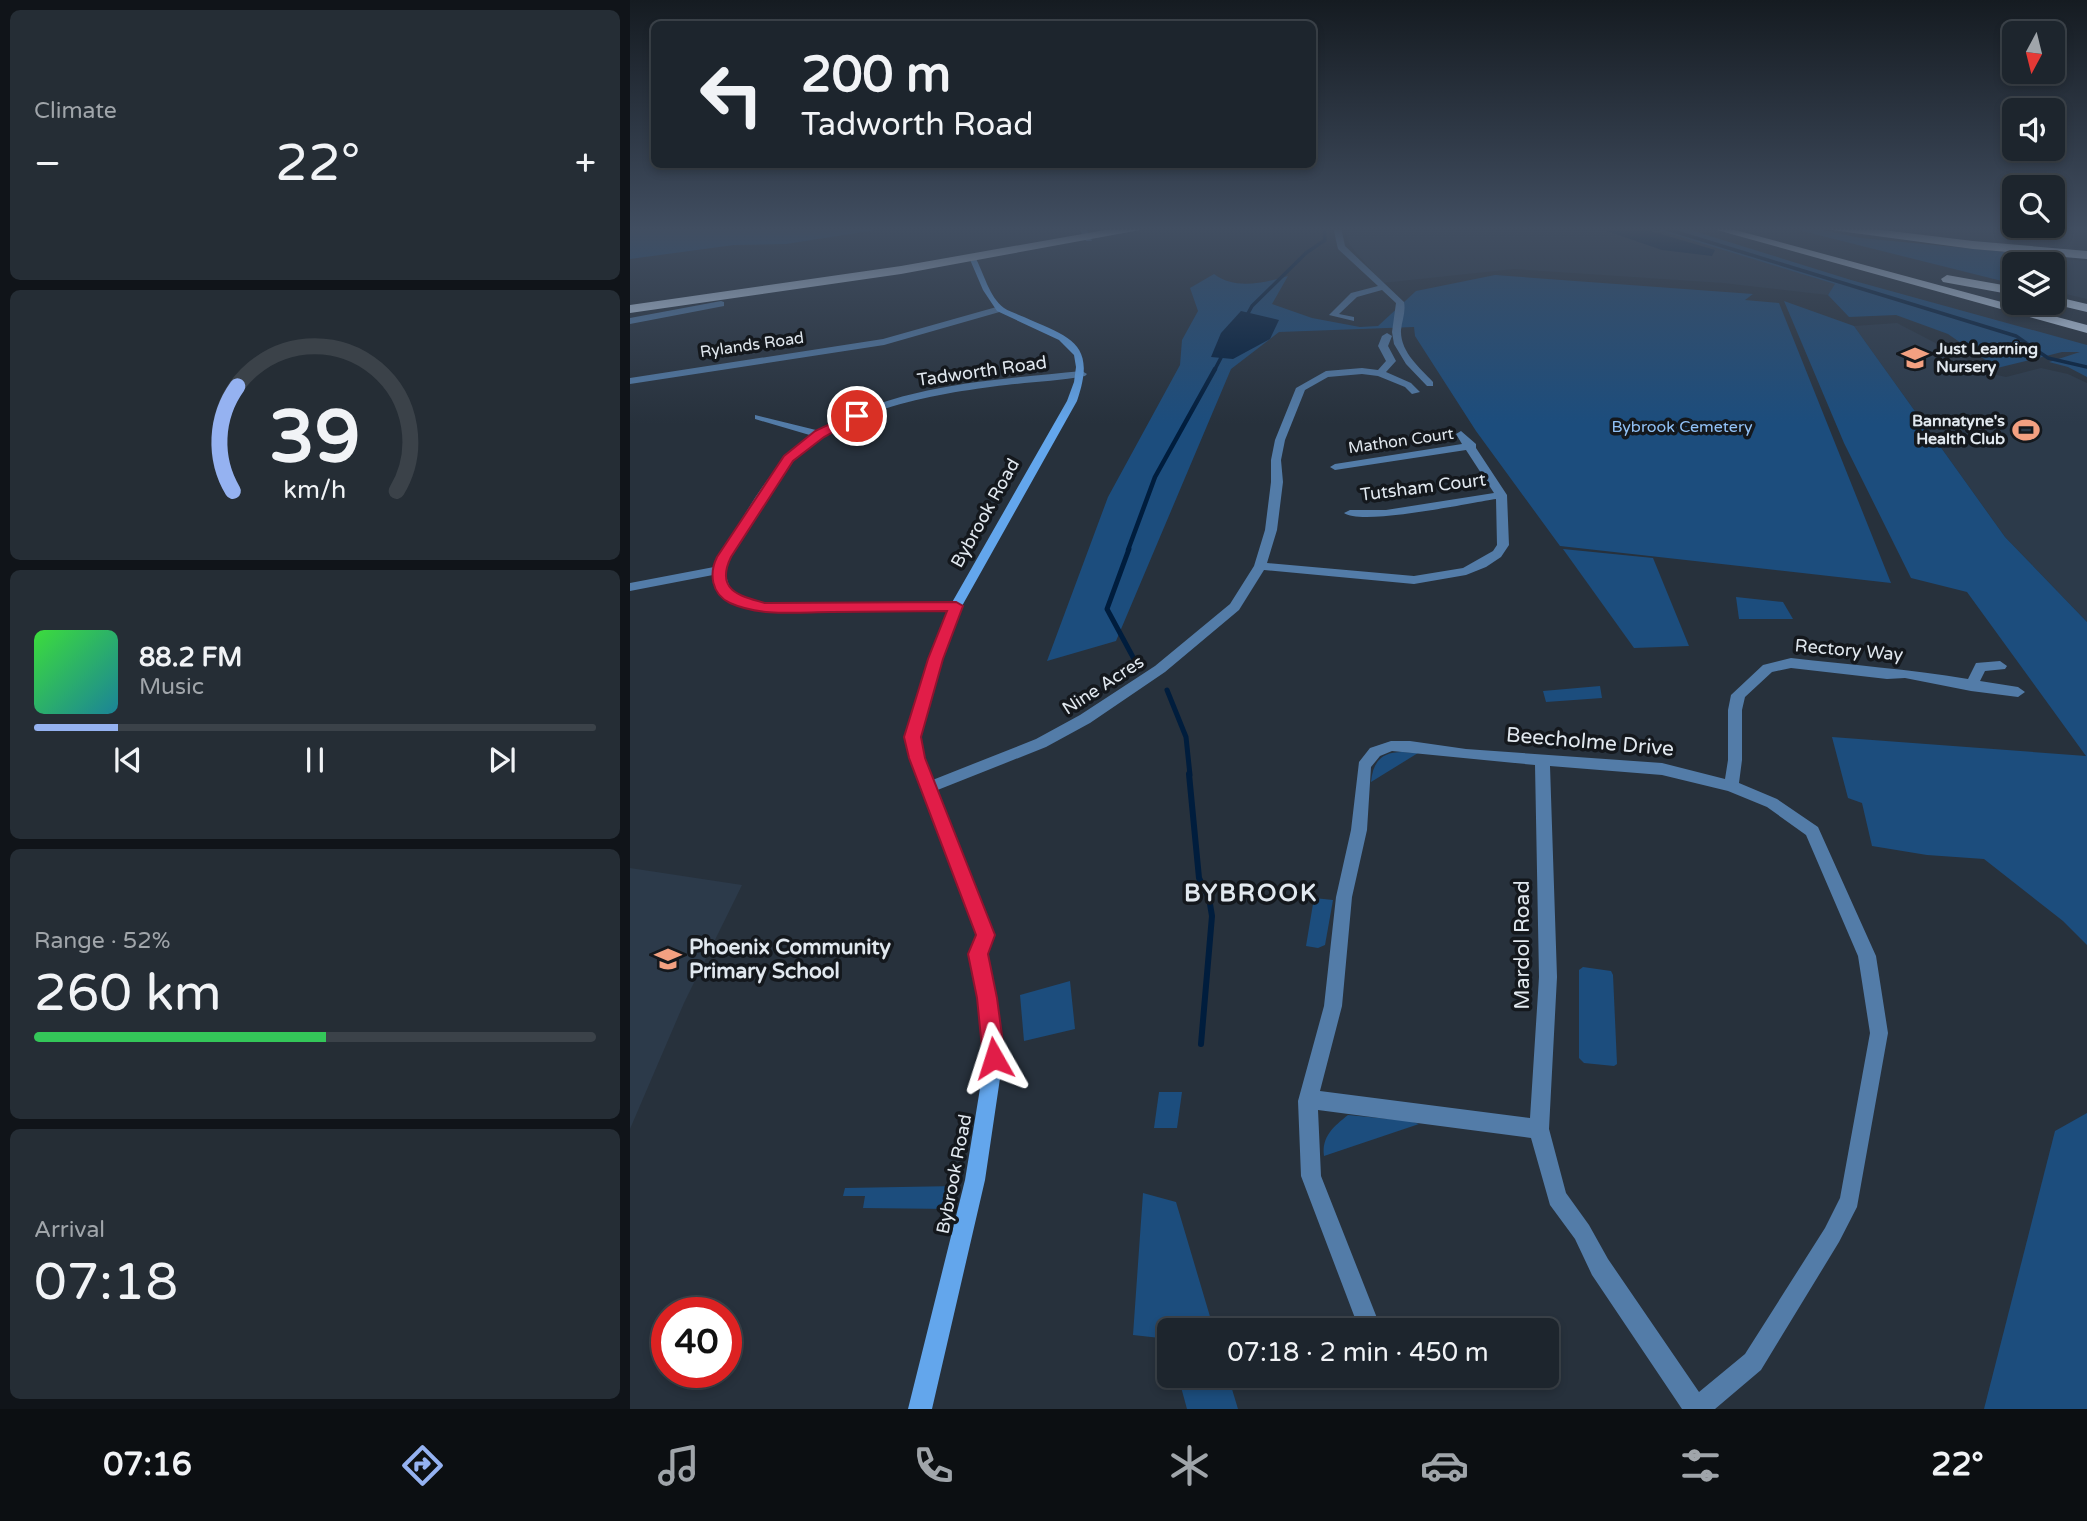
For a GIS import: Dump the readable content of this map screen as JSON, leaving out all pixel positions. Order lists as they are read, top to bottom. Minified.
{"streets":{"street":["Rylands Road","Tadworth Road","Mathon Court","Tutsham Court","Bybrook Road","Rectory Way","Nine Acres","Beecholme Drive","Mardol Road"]},"crossings":[["Tadworth Road","Bybrook Road"],["Bybrook Road","Nine Acres"],["Rectory Way","Beecholme Drive"],["Beecholme Drive","Mardol Road"]],"districts":["BYBROOK"],"parks":["Bybrook Cemetery"],"places":{"school or university":["Just Learning Nursery","Phoenix Community Primary School"],"sports":["Bannatyne's Health Club"]},"north":"bottom","page":{"tile":["Climate",["Range · 52%","260 km"],["Arrival","07:18"]],"turn":["200 m","Tadworth Road"],"heat":["−","22°","+"],"song":["88.2 FM","Music"],"limit":"40","trip":"07:18 · 2 min · 450 m","tabs":["07:16","22°"],"gauge":["39","km/h"]}}
